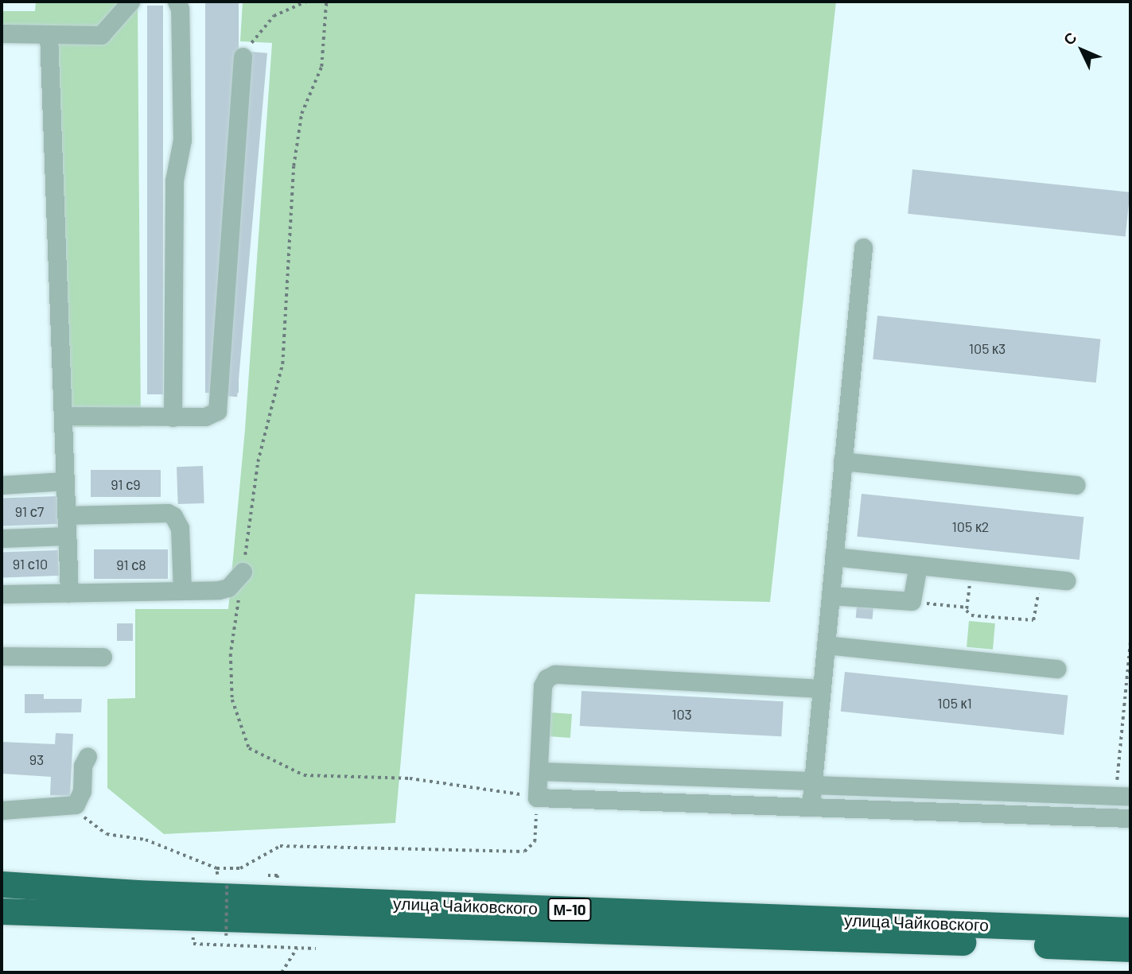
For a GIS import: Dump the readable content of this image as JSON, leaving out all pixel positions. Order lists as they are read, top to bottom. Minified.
{"streets":{"highway":["улица Чайковского","М-10"]},"house_numbers":["105 к3","91 с9","91 с7","105 к2","91 с10","91 с8","105 к1","103","93"],"north":"top left"}
